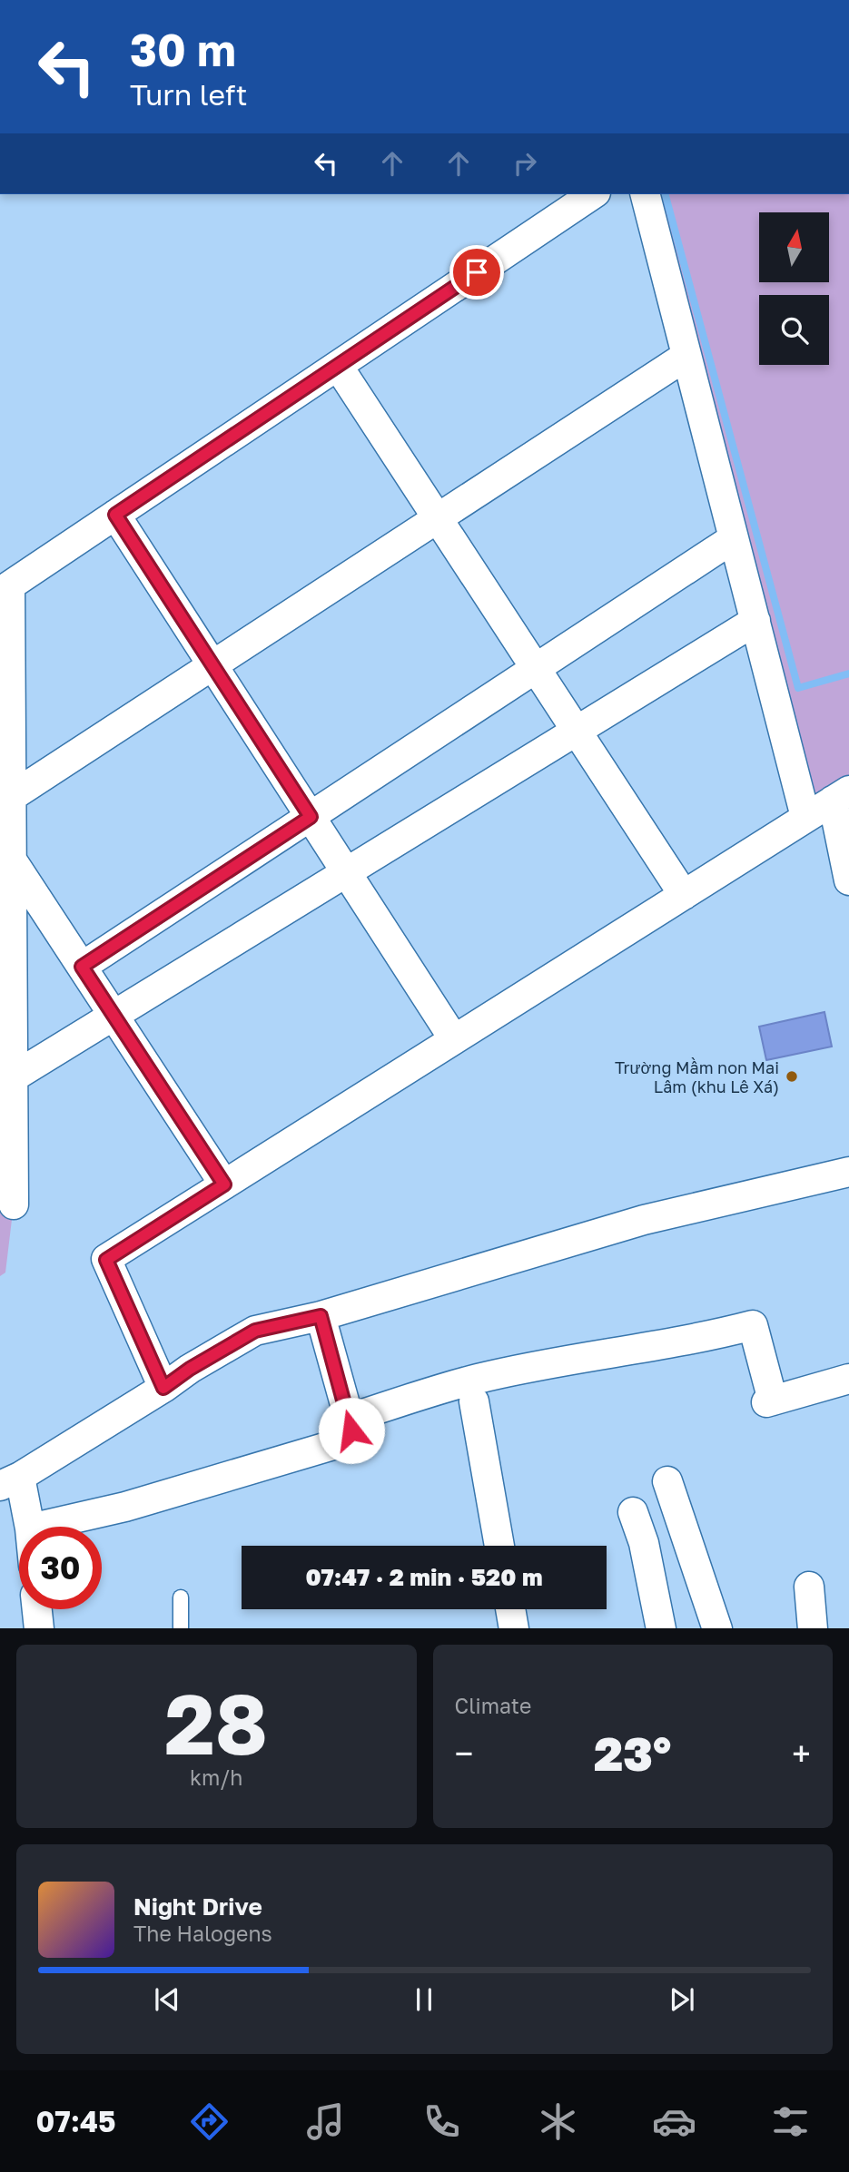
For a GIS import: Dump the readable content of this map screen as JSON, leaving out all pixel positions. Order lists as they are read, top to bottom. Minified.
{"places":["Trường Mầm non Mai Lâm (khu Lê Xá)"],"north":"top","page":{"turn":["30 m","Turn left"],"limit":"30","trip":"07:47 · 2 min · 520 m","tile":[["28","km/h"],"Climate"],"heat":["−","23°","+"],"song":["Night Drive","The Halogens"],"tabs":"07:45"}}
